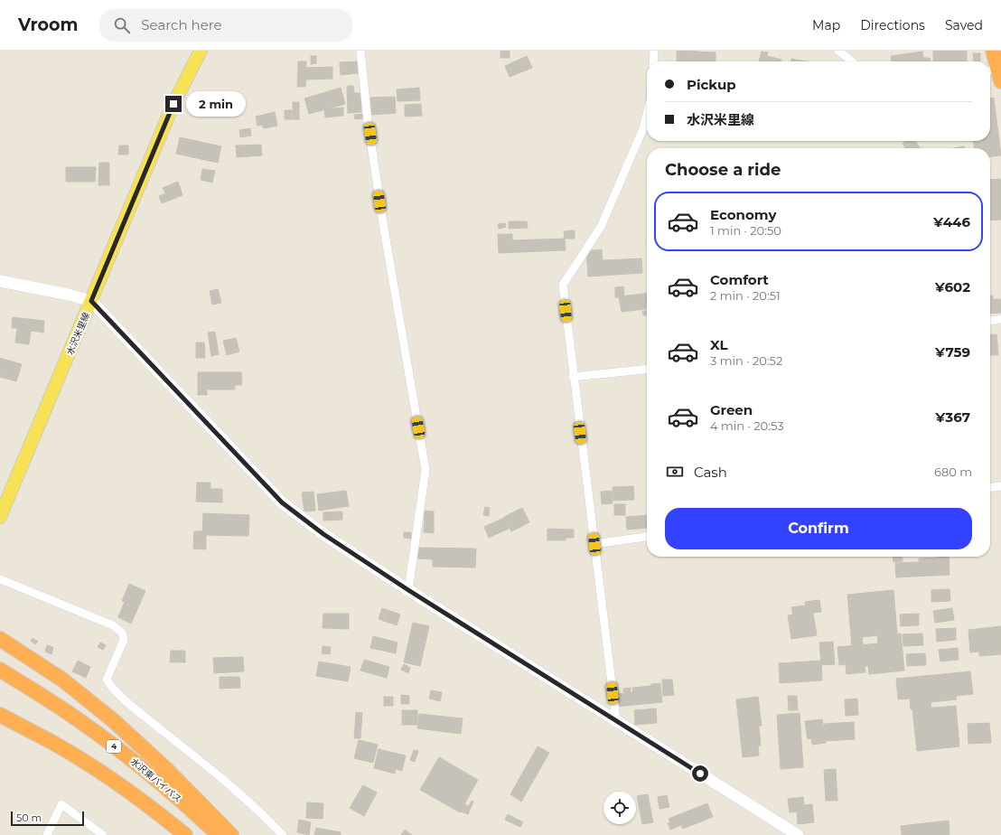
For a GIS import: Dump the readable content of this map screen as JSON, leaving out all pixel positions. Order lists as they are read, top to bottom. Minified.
{"streets":{"highway":["4","水沢東バイパス"],"main road":["水沢米里線"]},"scale_bar":"50 m","page":{"header":"Vroom","search":"Search here","nav":["Map","Directions","Saved"],"banner":["Pickup","水沢米里線"],"bubble":"2 min","heading":"Choose a ride","list":[{"name":"Economy","note":"1 min · 20:50","value":"¥446"},{"name":"Comfort","note":"2 min · 20:51","value":"¥602"},{"name":"XL","note":"3 min · 20:52","value":"¥759"},{"name":"Green","note":"4 min · 20:53","value":"¥367"}],"pay":["Cash","680 m"],"buttons":"Confirm","scale":"50 m"}}
